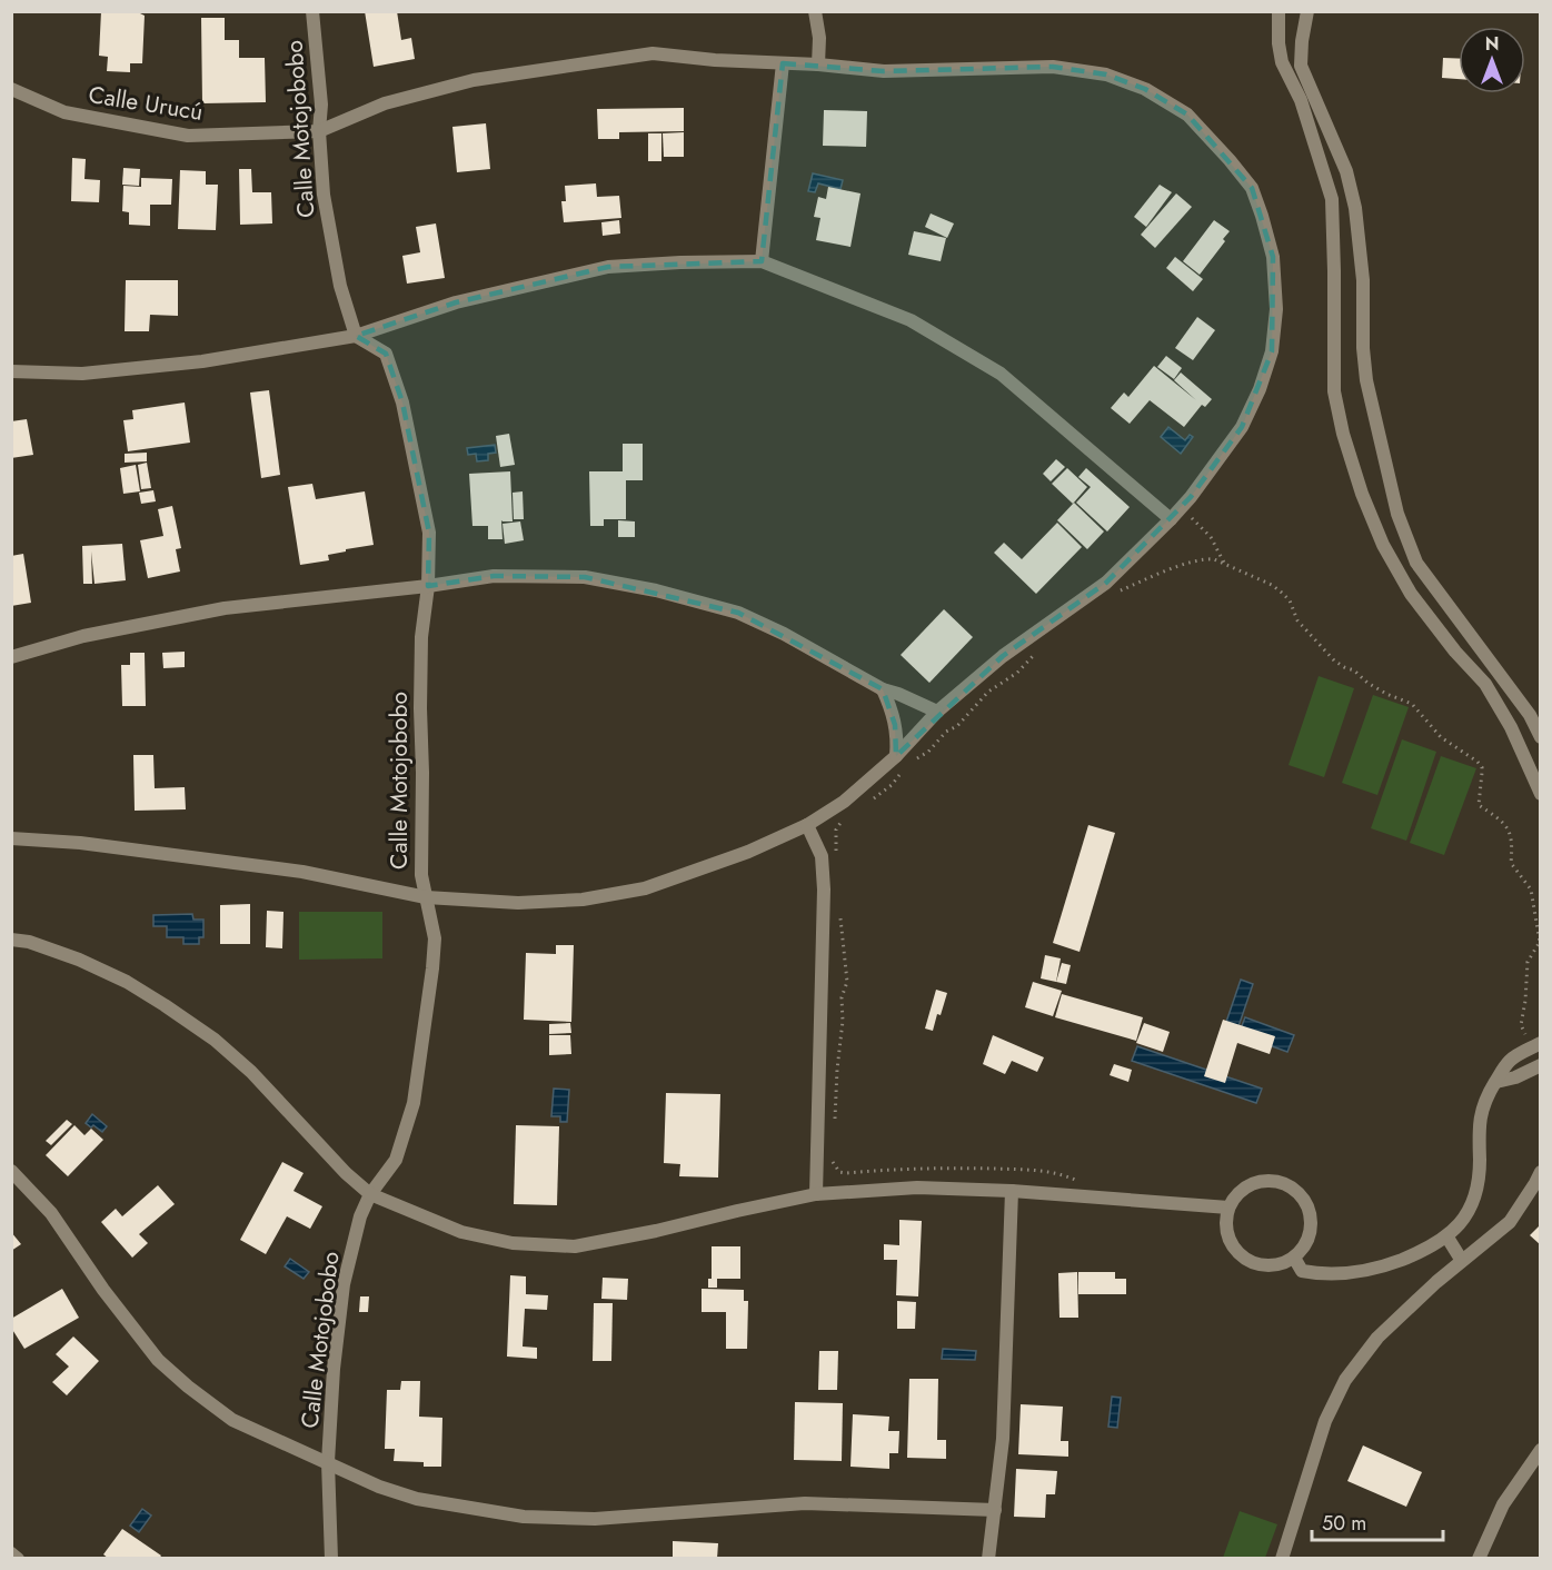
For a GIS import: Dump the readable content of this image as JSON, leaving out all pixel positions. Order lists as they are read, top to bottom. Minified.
{"streets":{"street":["Calle Urucú","Calle Motojobobo"]},"crossings":[["Calle Urucú","Calle Motojobobo"]],"scale_bar":"50 m","north":"top"}
